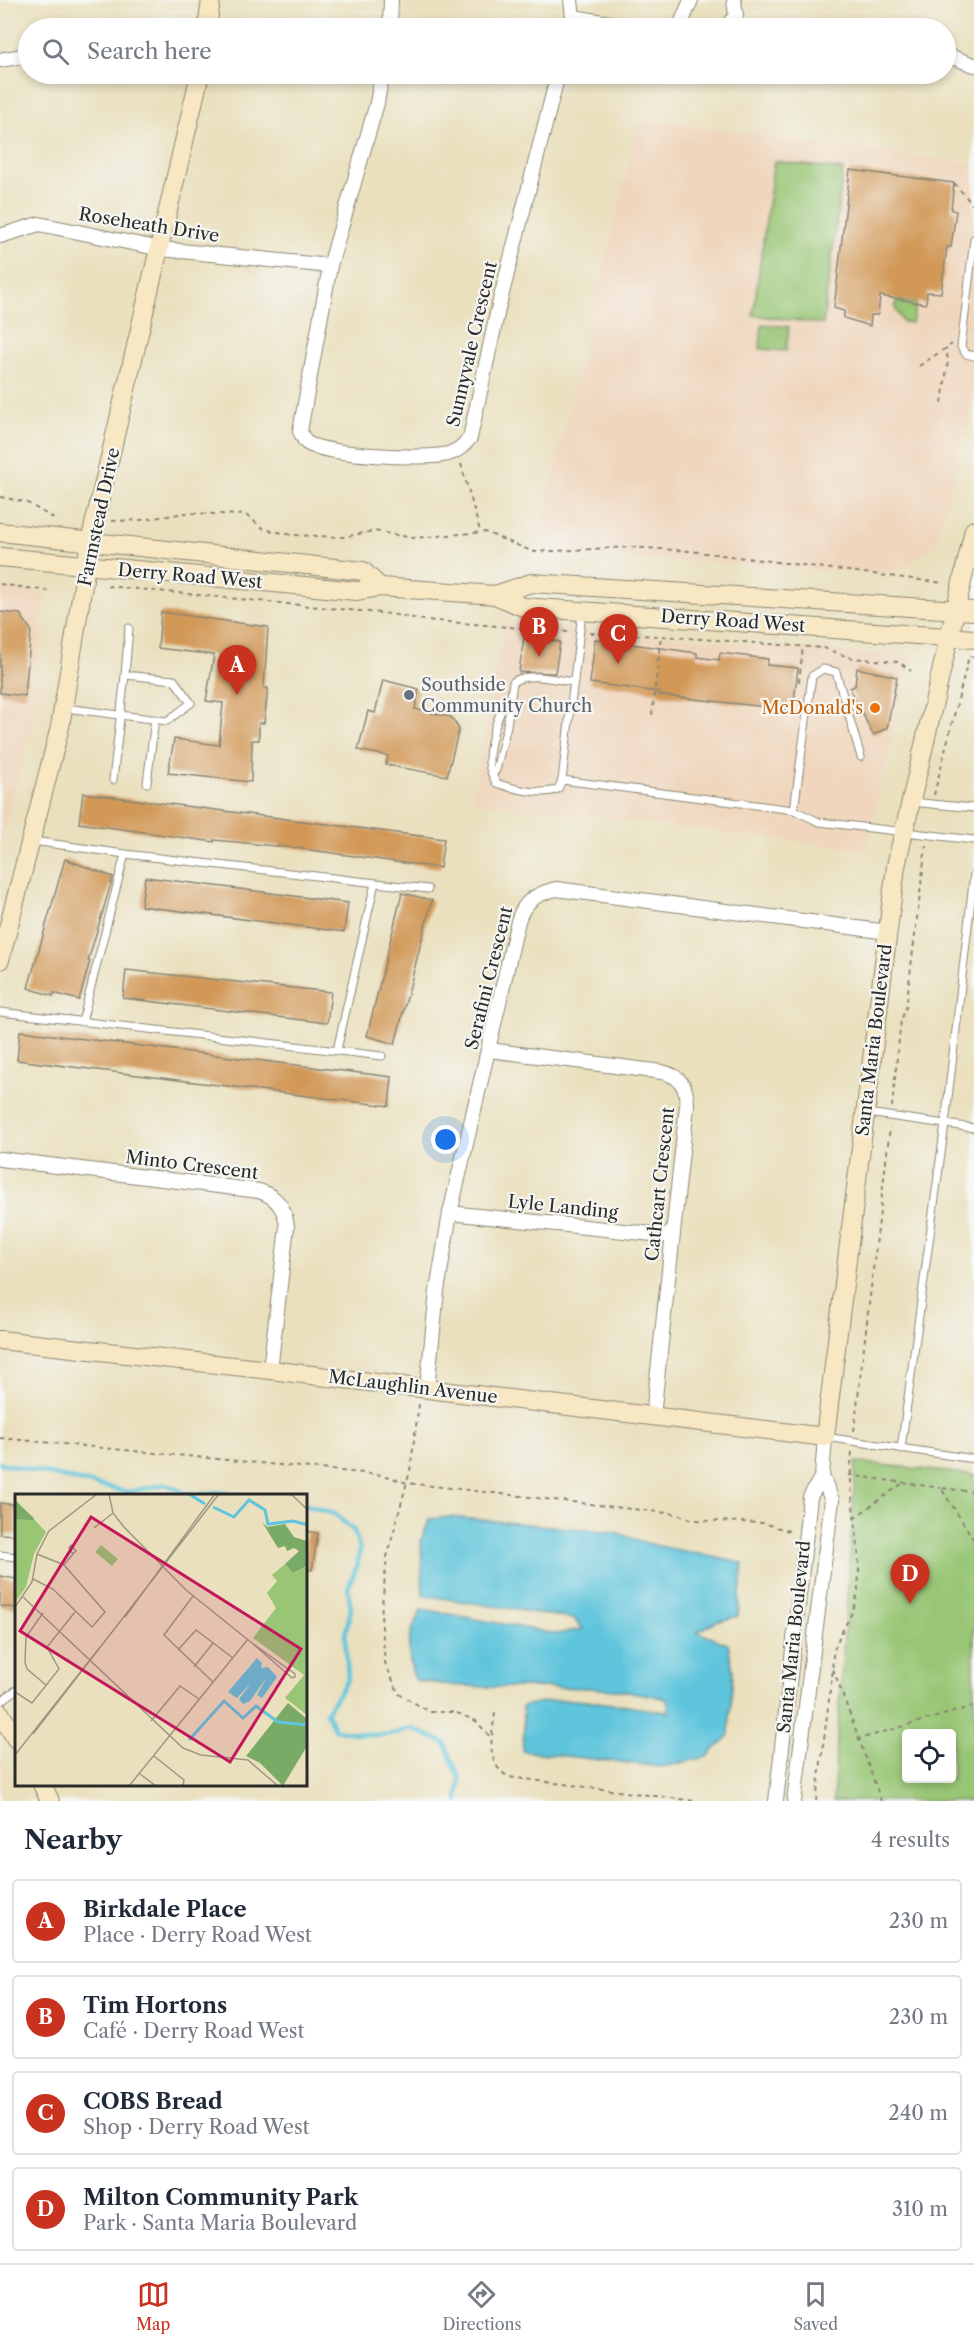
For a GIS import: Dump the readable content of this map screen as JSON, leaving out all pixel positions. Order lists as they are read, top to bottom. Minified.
{"streets":{"street":["Roseheath Drive","Sunnyvale Crescent","Farmstead Drive","Derry Road West","Serafini Crescent","Santa Maria Boulevard","Minto Crescent","Cathcart Crescent","Lyle Landing","McLaughlin Avenue"]},"crossings":[["Roseheath Drive","Sunnyvale Crescent"],["Roseheath Drive","Farmstead Drive"],["Farmstead Drive","Derry Road West"],["Derry Road West","Santa Maria Boulevard"],["Serafini Crescent","Santa Maria Boulevard"],["Serafini Crescent","Cathcart Crescent"],["Serafini Crescent","Lyle Landing"],["Serafini Crescent","McLaughlin Avenue"],["Santa Maria Boulevard","McLaughlin Avenue"],["Minto Crescent","McLaughlin Avenue"],["Cathcart Crescent","Lyle Landing"],["Cathcart Crescent","McLaughlin Avenue"]],"places":["Southside Community Church","McDonald's"],"page":{"search":"Search here","pins":["B","C","A","D"],"heading":["Nearby","4 results"],"list":[{"mark":"A","name":"Birkdale Place","note":"Place · Derry Road West","value":"230 m"},{"mark":"B","name":"Tim Hortons","note":"Café · Derry Road West","value":"230 m"},{"mark":"C","name":"COBS Bread","note":"Shop · Derry Road West","value":"240 m"},{"mark":"D","name":"Milton Community Park","note":"Park · Santa Maria Boulevard","value":"310 m"}],"nav":["Map","Directions","Saved"]}}
